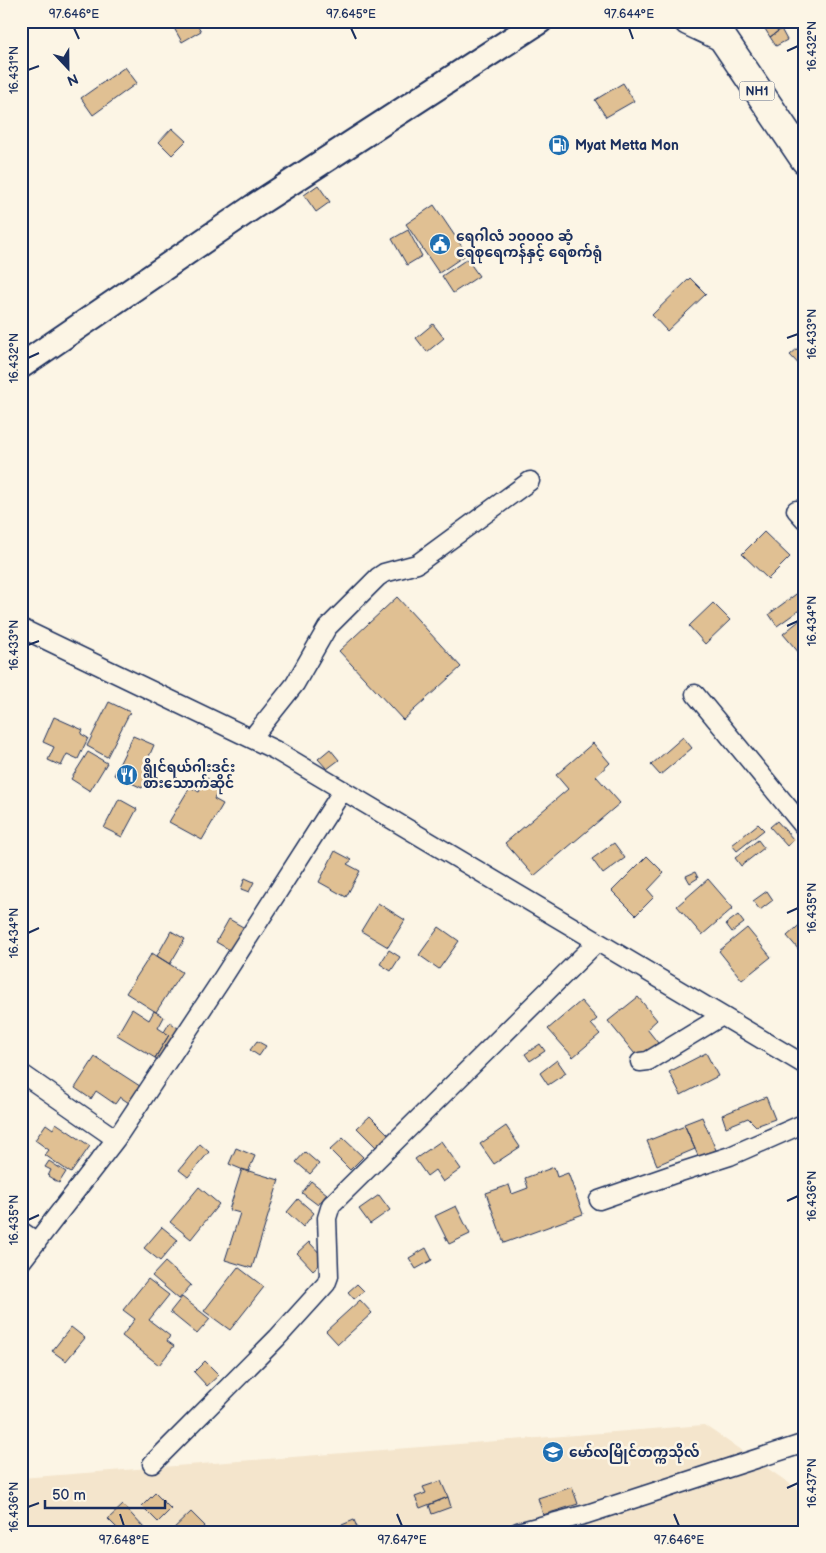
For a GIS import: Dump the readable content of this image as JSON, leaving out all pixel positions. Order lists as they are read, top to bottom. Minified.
{"streets":{"main road":["NH1"]},"places":{"fuel station":["Myat Metta Mon"],"public building":["ရေဂါလံ ၁၀၀၀၀ ဆံ့ ရေစုရေကန်နှင့် ရေစက်ရုံ"],"restaurant":["ရွိုင်ရယ်ဂါးဒင်း စားသောက်ဆိုင်"],"school or university":["မော်လမြိုင်တက္ကသိုလ်"]},"scale_bar":"50 m","north":"bottom","coordinates":["97.646°E","97.645°E","97.644°E","16.432°N","16.431°N","16.433°N","16.434°N","16.435°N","16.436°N","16.437°N","97.648°E","97.647°E"]}
